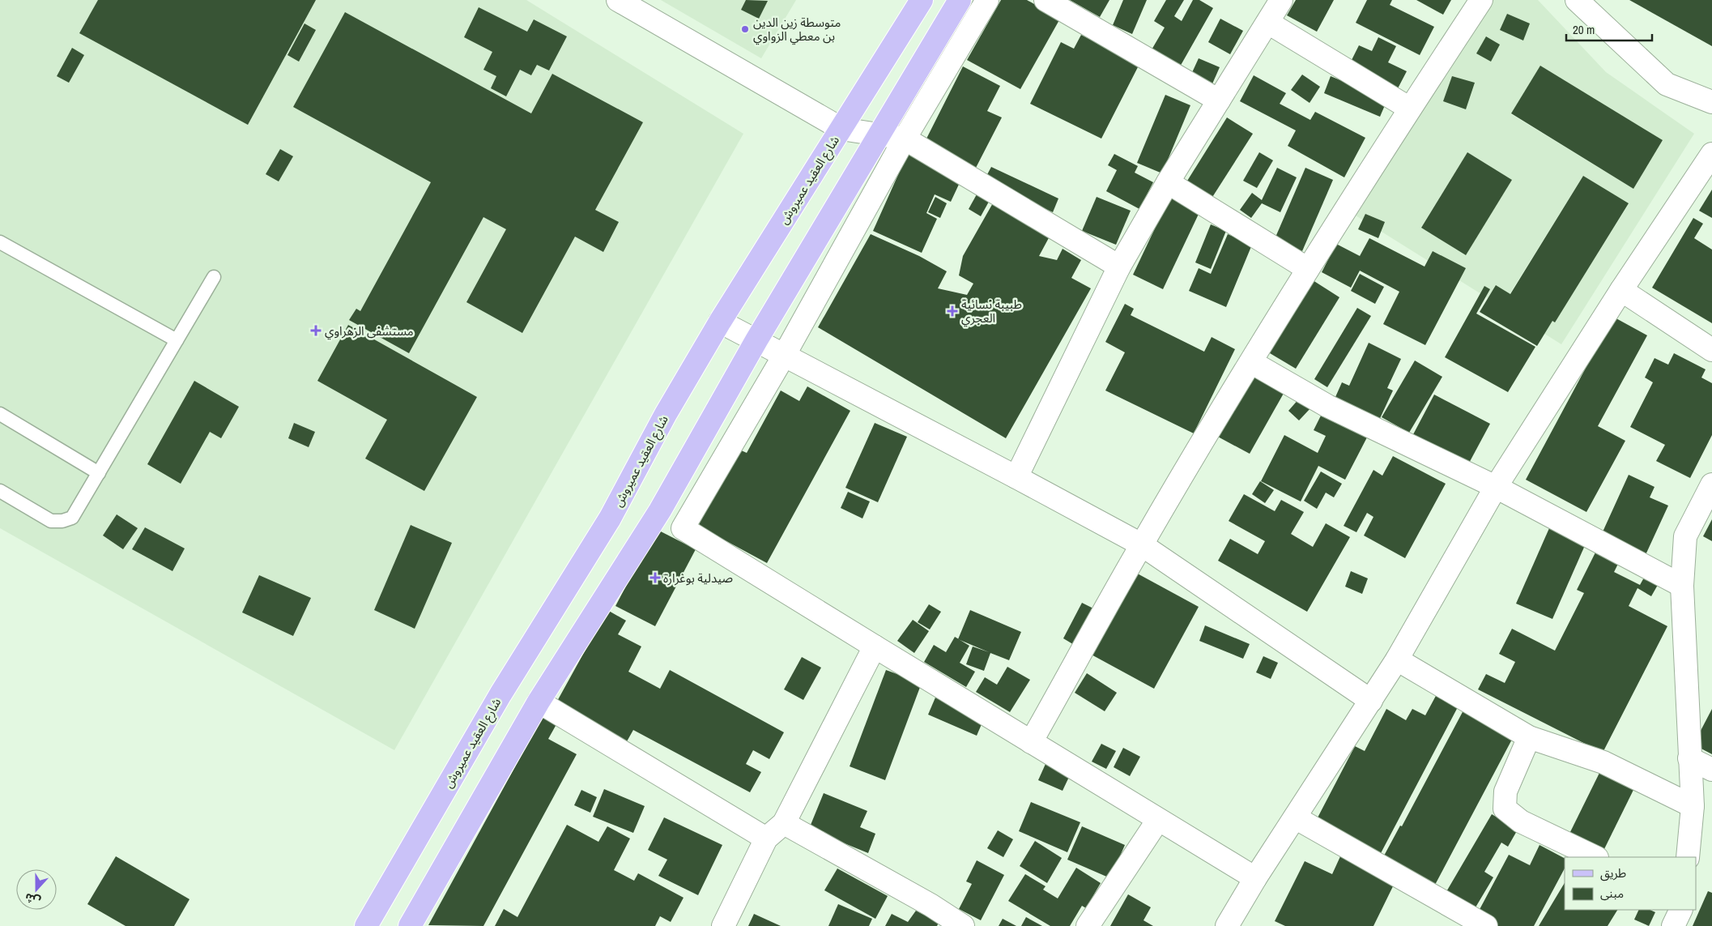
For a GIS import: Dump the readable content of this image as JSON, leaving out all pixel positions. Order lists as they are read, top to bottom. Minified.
{"streets":{"main road":["شارع العقيد عميروش"]},"places":{"other":["متوسطة زين الدين بن معطي الزواوي"],"health":["طبيبة نسائية العجري","مستشفى الزهراوي","صيدلية بوغرارة"]},"legend":["طريق","مبنى"],"scale_bar":"20 m","north":"bottom"}
